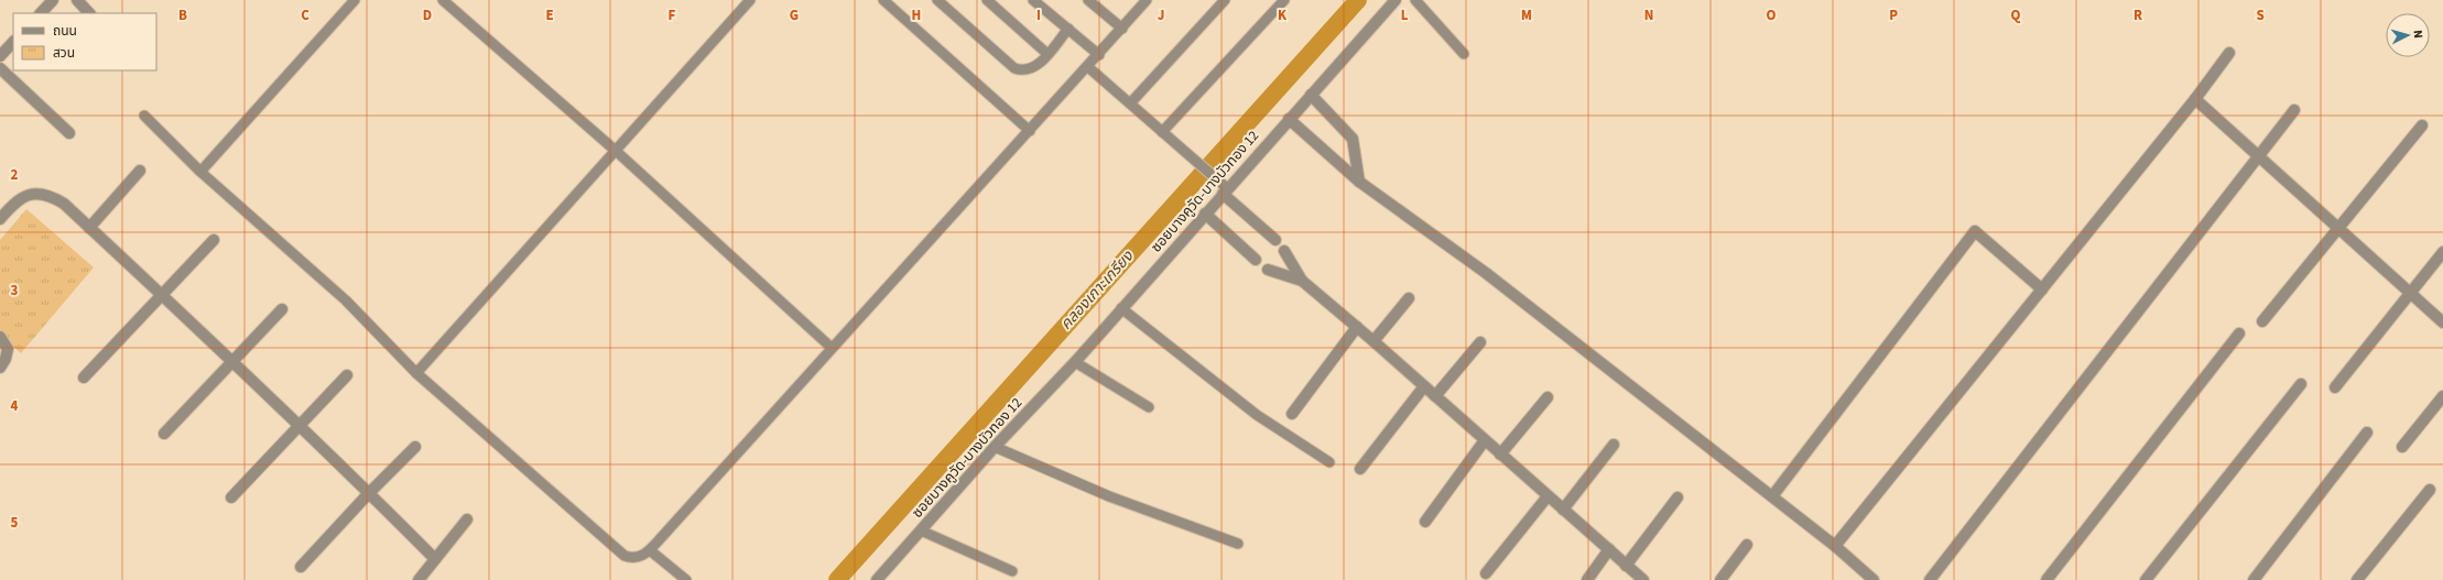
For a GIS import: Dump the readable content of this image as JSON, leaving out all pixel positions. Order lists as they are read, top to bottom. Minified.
{"streets":{"street":["ซอยบางคูวัด-บางบัวทอง 12"]},"water":["คลองเกาะเกรียง"],"legend":["ถนน","สวน"],"north":"right","grid":{"columns":["B","C","D","E","F","G","H","I","J","K","L","M","N","O","P","Q","R","S"],"rows":["2","3","4","5"]}}
